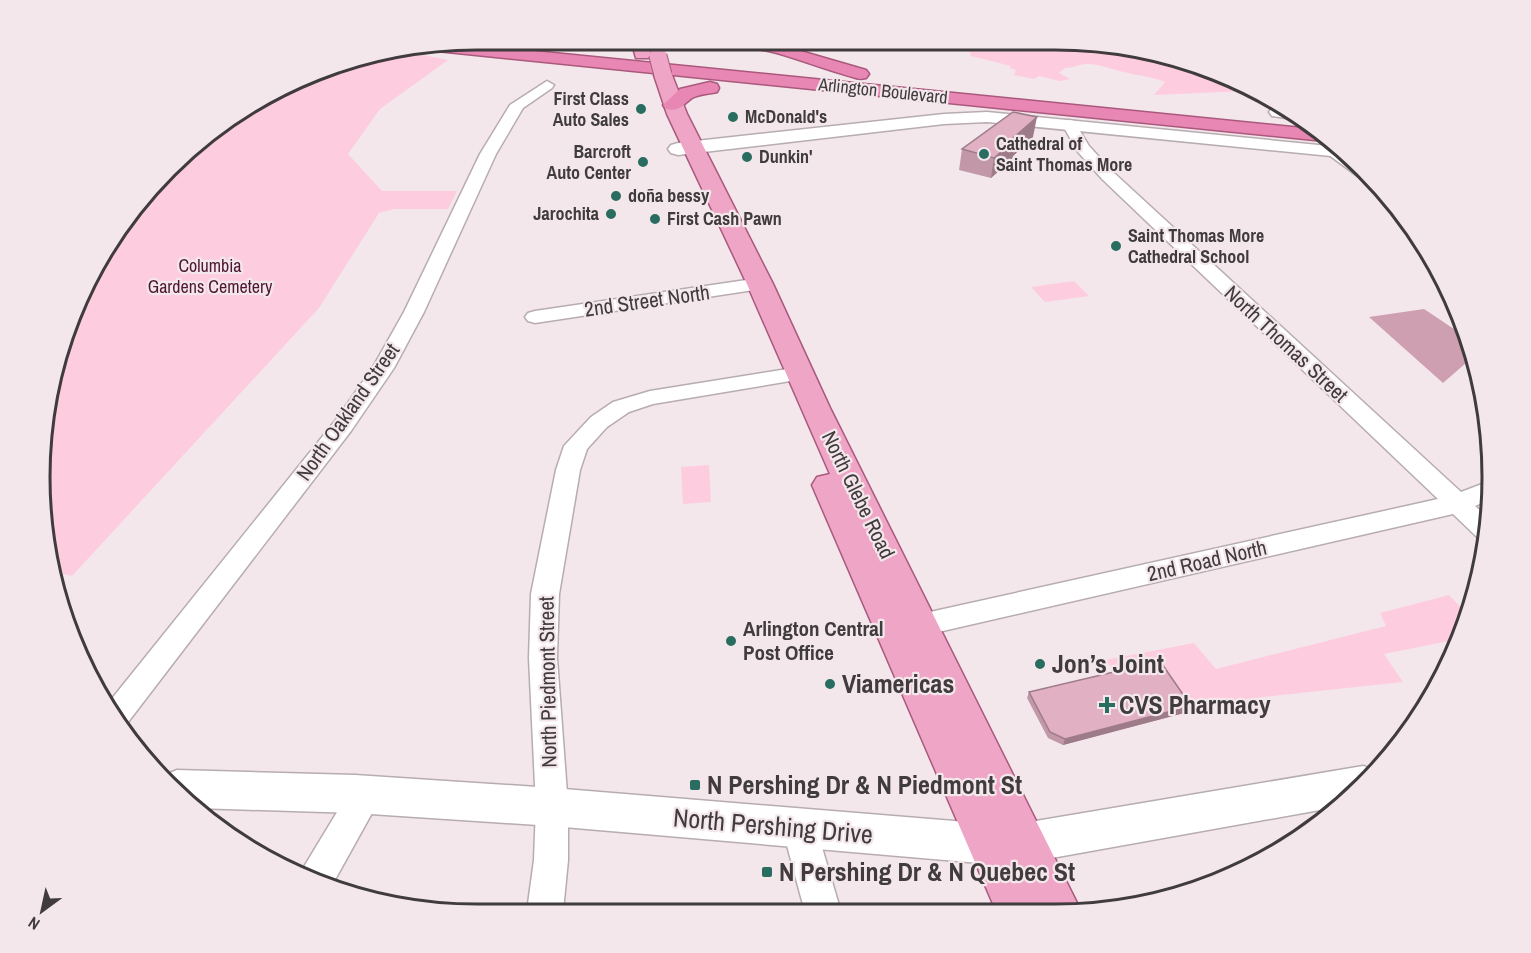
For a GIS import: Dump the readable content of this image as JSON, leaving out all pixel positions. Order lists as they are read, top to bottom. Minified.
{"streets":{"highway":["Arlington Boulevard"],"main road":["North Glebe Road"],"street":["2nd Street North","North Thomas Street","North Oakland Street","2nd Road North","North Piedmont Street","North Pershing Drive"]},"crossings":[["2nd Street North","North Glebe Road"],["North Thomas Street","2nd Road North"],["North Glebe Road","2nd Road North"],["North Glebe Road","North Piedmont Street"],["North Glebe Road","North Pershing Drive"],["North Piedmont Street","North Pershing Drive"]],"parks":["Columbia Gardens Cemetery"],"places":{"other":["First Class Auto Sales","McDonald's","Cathedral of Saint Thomas More","Dunkin'","Barcroft Auto Center","doña bessy","Jarochita","First Cash Pawn","Saint Thomas More Cathedral School","Arlington Central Post Office","Jon’s Joint","Viamericas"],"health":["CVS Pharmacy"],"transit":["N Pershing Dr & N Piedmont St","N Pershing Dr & N Quebec St"]},"north":"bottom left"}
